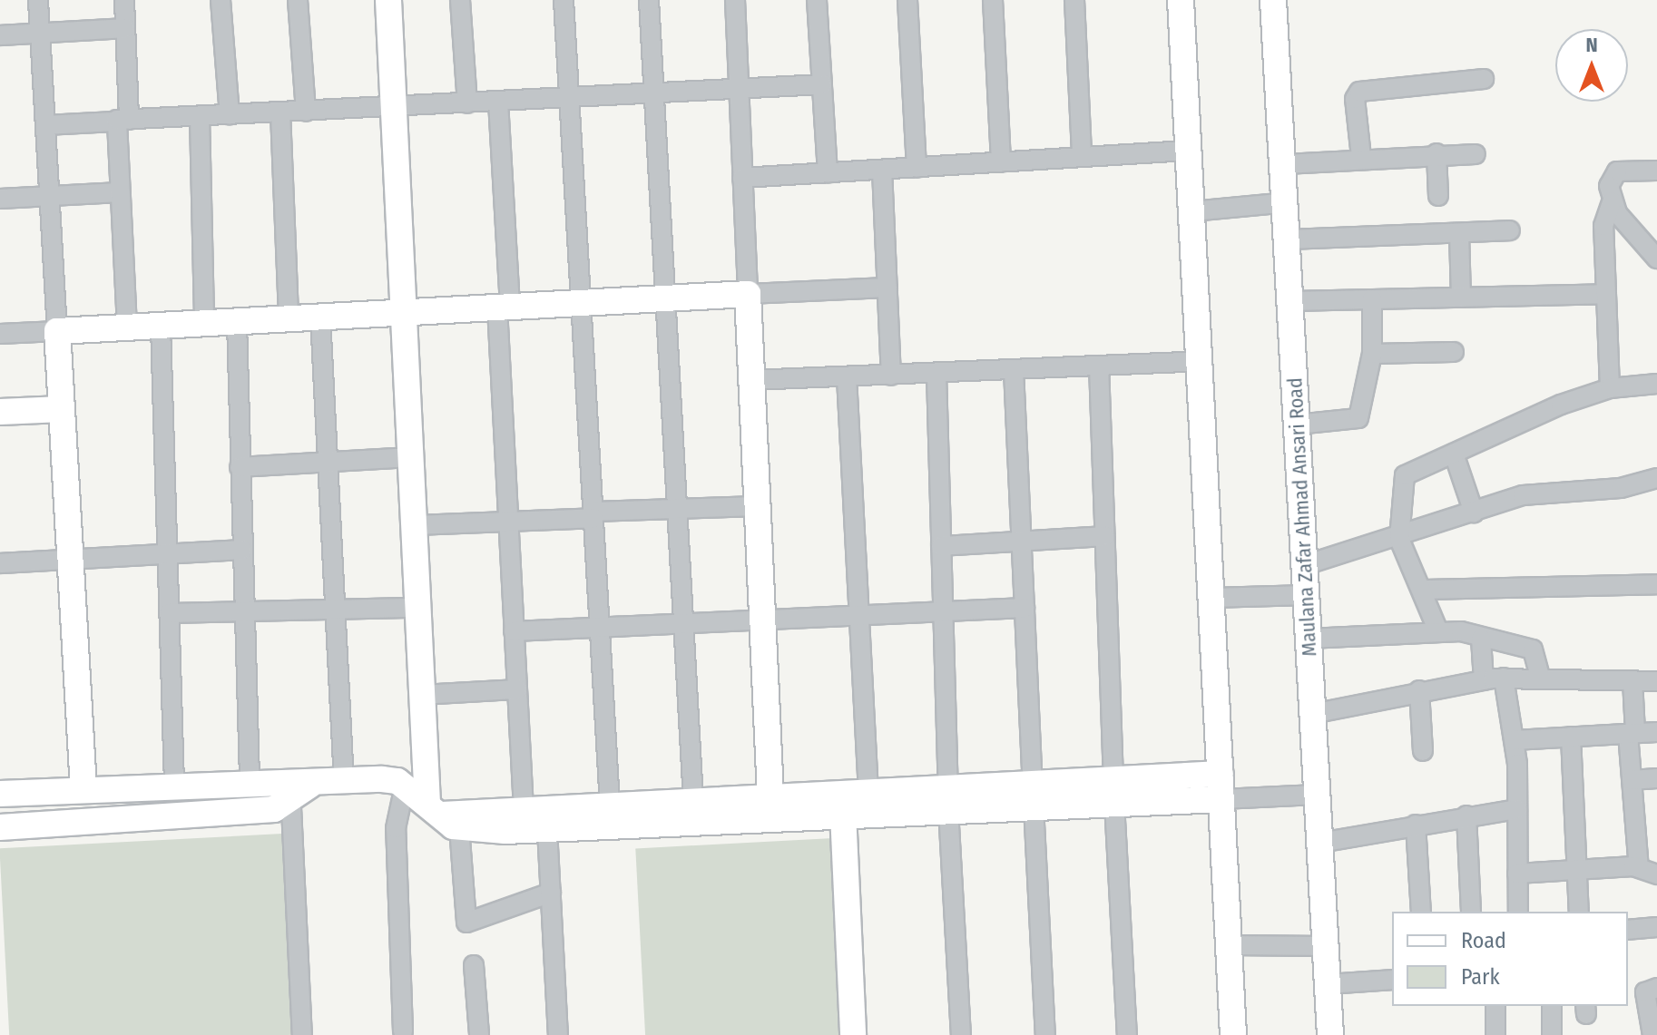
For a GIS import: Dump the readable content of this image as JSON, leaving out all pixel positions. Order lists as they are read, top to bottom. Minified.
{"streets":{"street":["Maulana Zafar Ahmad Ansari Road"]},"legend":["Road","Park"],"north":"top"}
